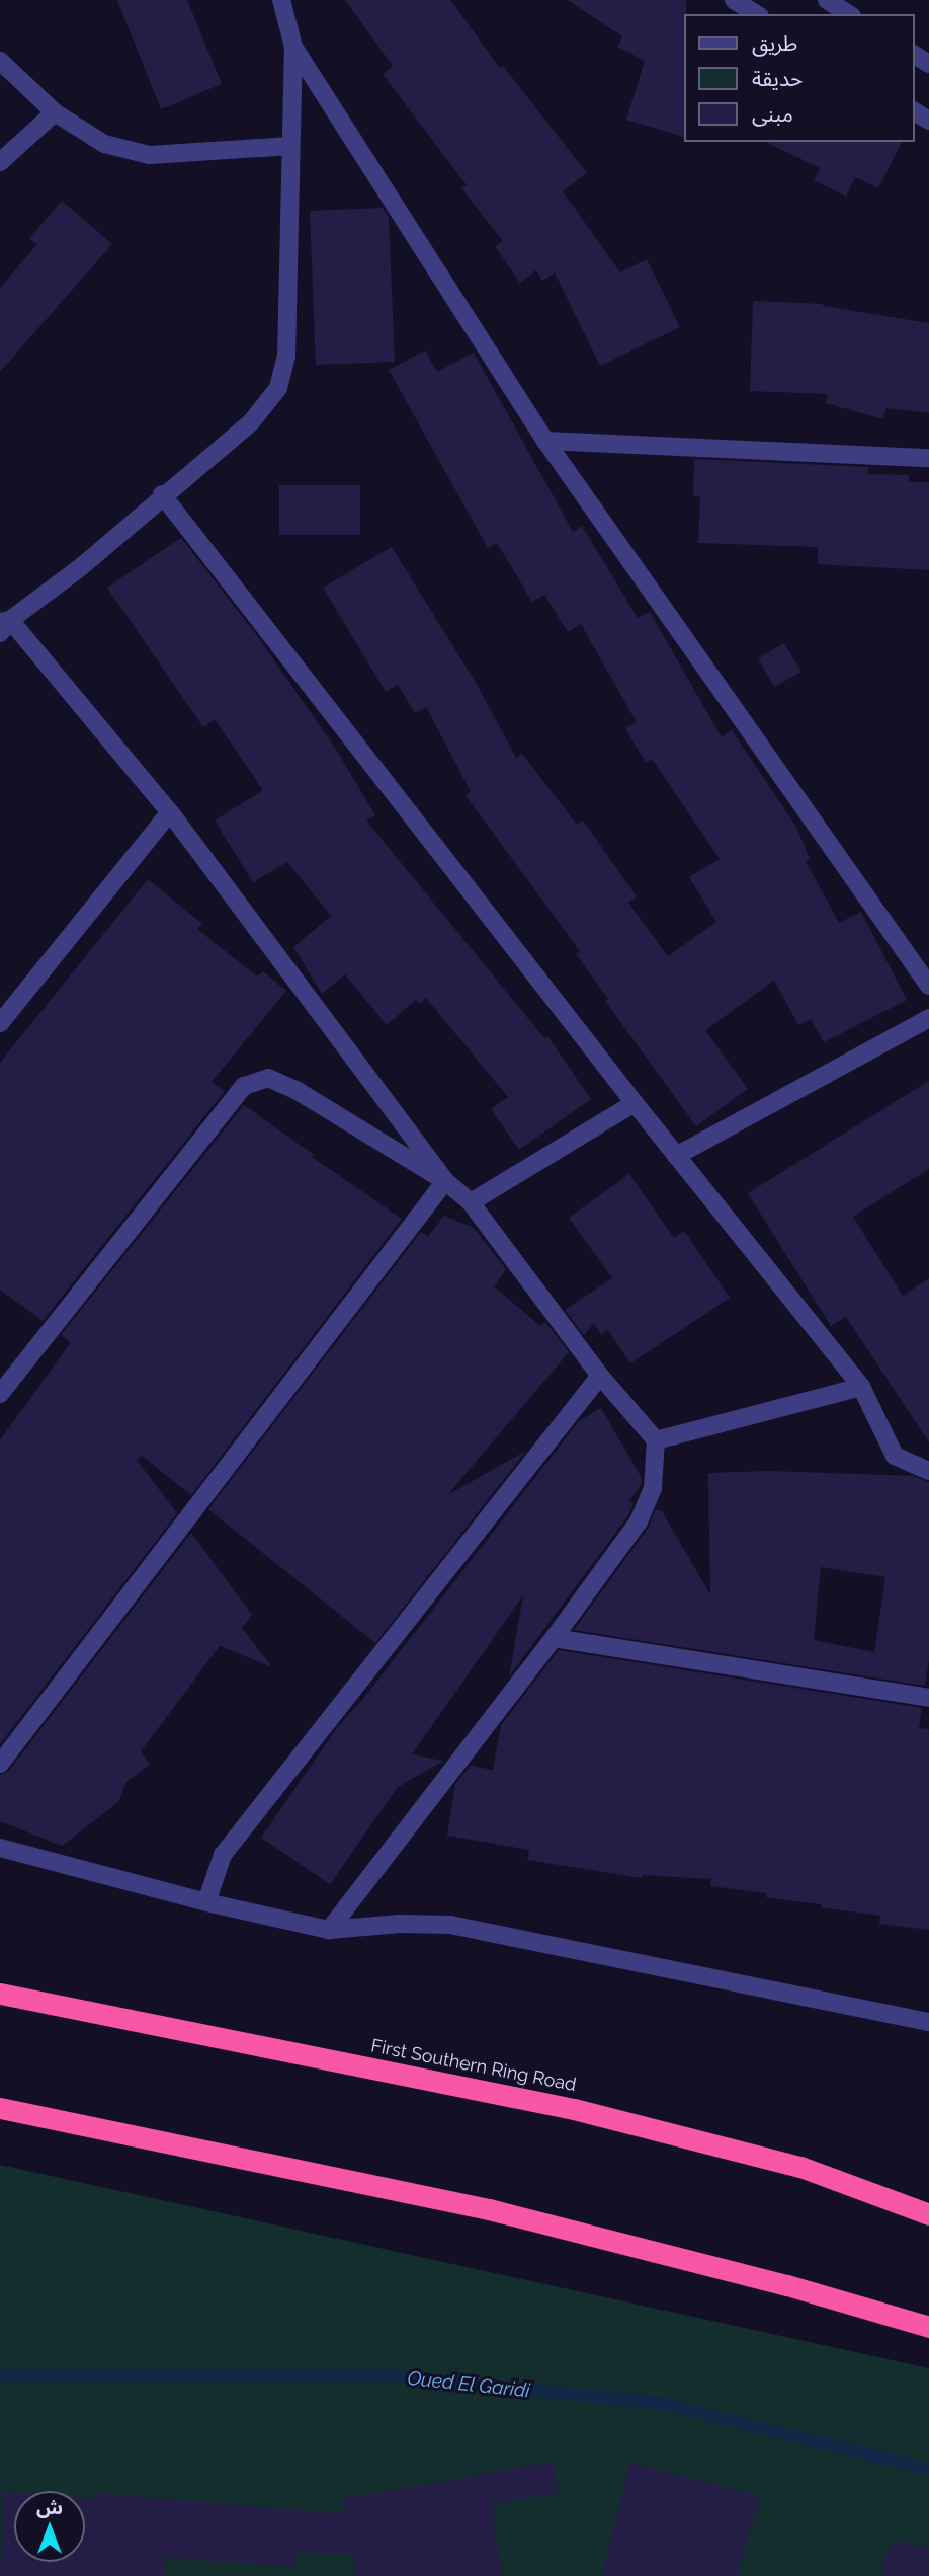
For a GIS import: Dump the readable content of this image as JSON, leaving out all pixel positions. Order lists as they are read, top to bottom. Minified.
{"streets":{"highway":["First Southern Ring Road"]},"water":["Oued El Garidi"],"legend":["طريق","حديقة","مبنى"],"north":"top"}
